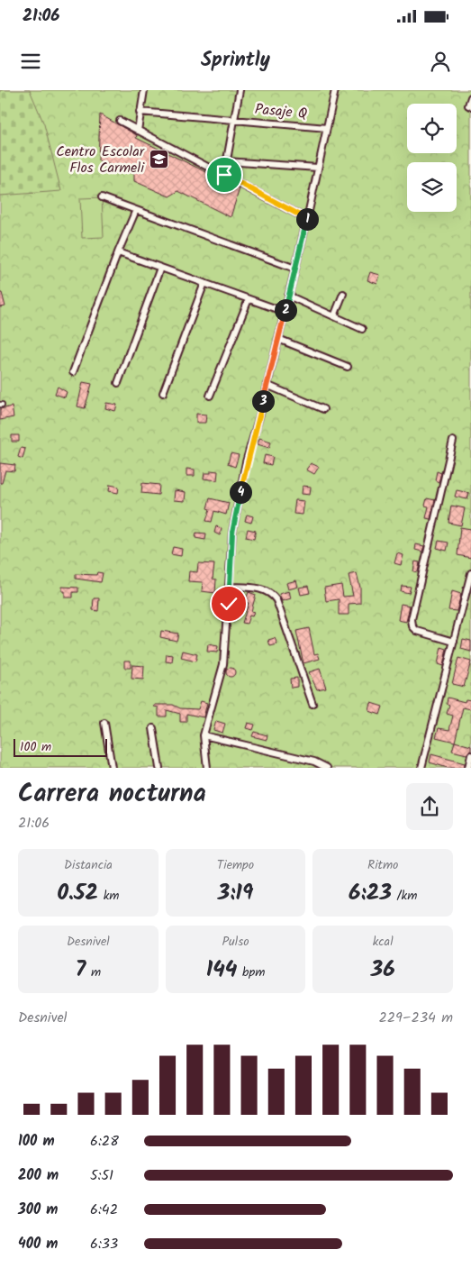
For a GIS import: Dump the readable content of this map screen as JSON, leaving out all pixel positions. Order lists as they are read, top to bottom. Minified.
{"streets":{"street":["Pasaje Q"]},"places":{"school or university":["Centro Escolar Flos Carmeli"]},"scale_bar":"100 m","page":{"status":"21:06","header":"Sprintly","pins":["1","2","3","4"],"scale":"100 m","heading":["Carrera nocturna","21:06"],"stats":[["Distancia","0.52 km"],["Tiempo","3:19"],["Ritmo","6:23 /km"],["Desnivel","7 m"],["Pulso","144 bpm"],["kcal","36"]],"chart":["Desnivel","229–234 m"],"list":[{"name":"100 m","note":"6:28"},{"name":"200 m","note":"5:51"},{"name":"300 m","note":"6:42"},{"name":"400 m","note":"6:33"}]}}
